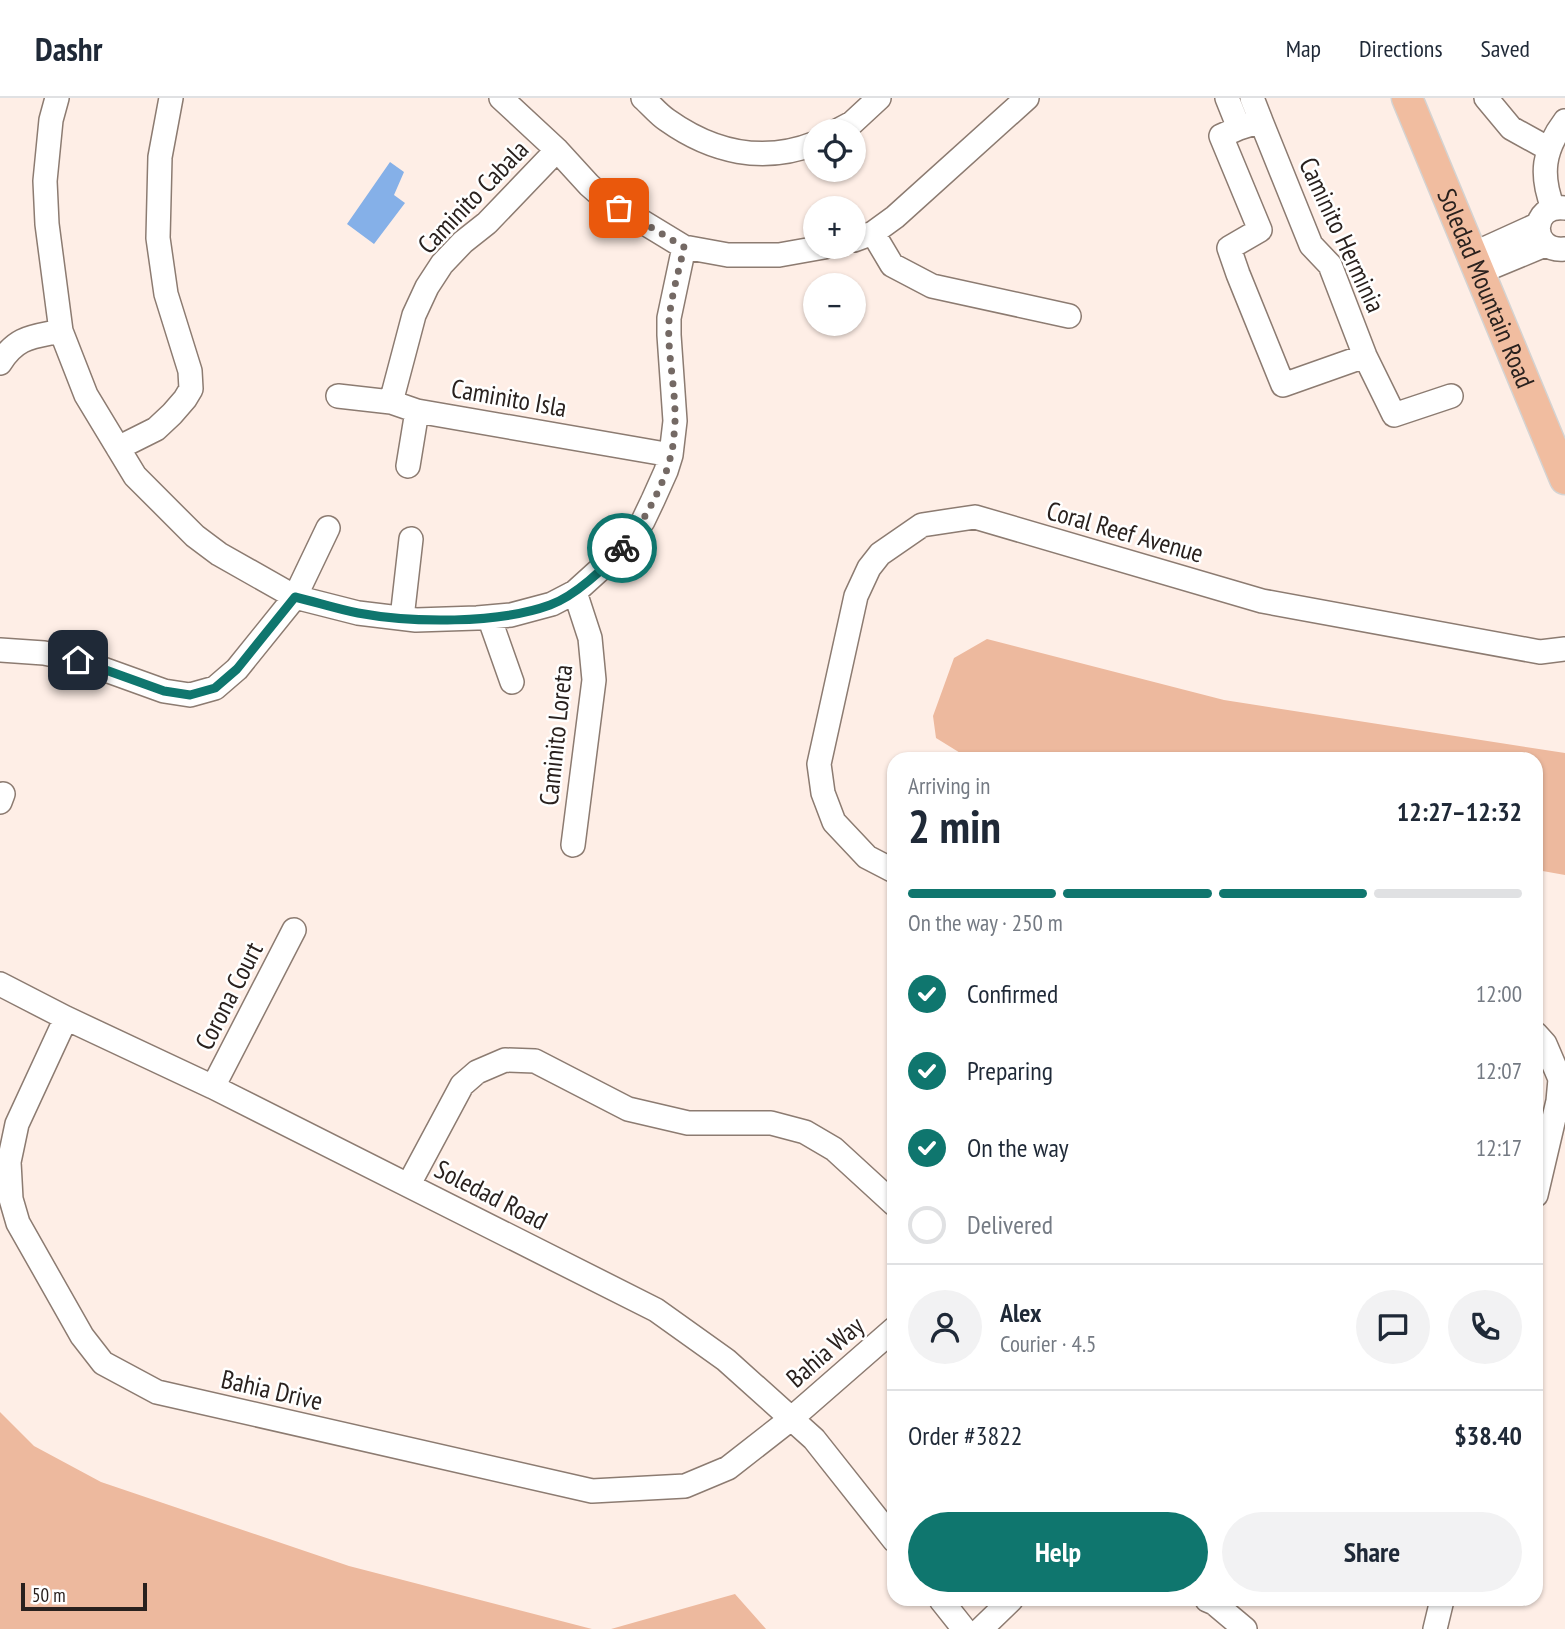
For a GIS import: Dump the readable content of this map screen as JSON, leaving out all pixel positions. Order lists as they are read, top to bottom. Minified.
{"streets":{"main road":["Soledad Mountain Road"],"street":["Caminito Cabala","Caminito Herminia","Caminito Isla","Coral Reef Avenue","Caminito Loreta","Corona Court","Soledad Road","Bahia Way","Bahia Drive"]},"crossings":[["Caminito Cabala","Caminito Isla"],["Corona Court","Soledad Road"],["Soledad Road","Bahia Way"],["Soledad Road","Bahia Drive"],["Bahia Way","Bahia Drive"]],"scale_bar":"50 m","page":{"header":"Dashr","nav":["Map","Directions","Saved"],"map_buttons":["+","−"],"heading":["2 min","Arriving in","12:27–12:32"],"panel":["Alex","Courier · 4.5","Order #3822","$38.40"],"bar":"On the way · 250 m","list":[["Confirmed","12:00"],["Preparing","12:07"],["On the way","12:17"],"Delivered"],"buttons":["Help","Share"],"scale":"50 m"}}
